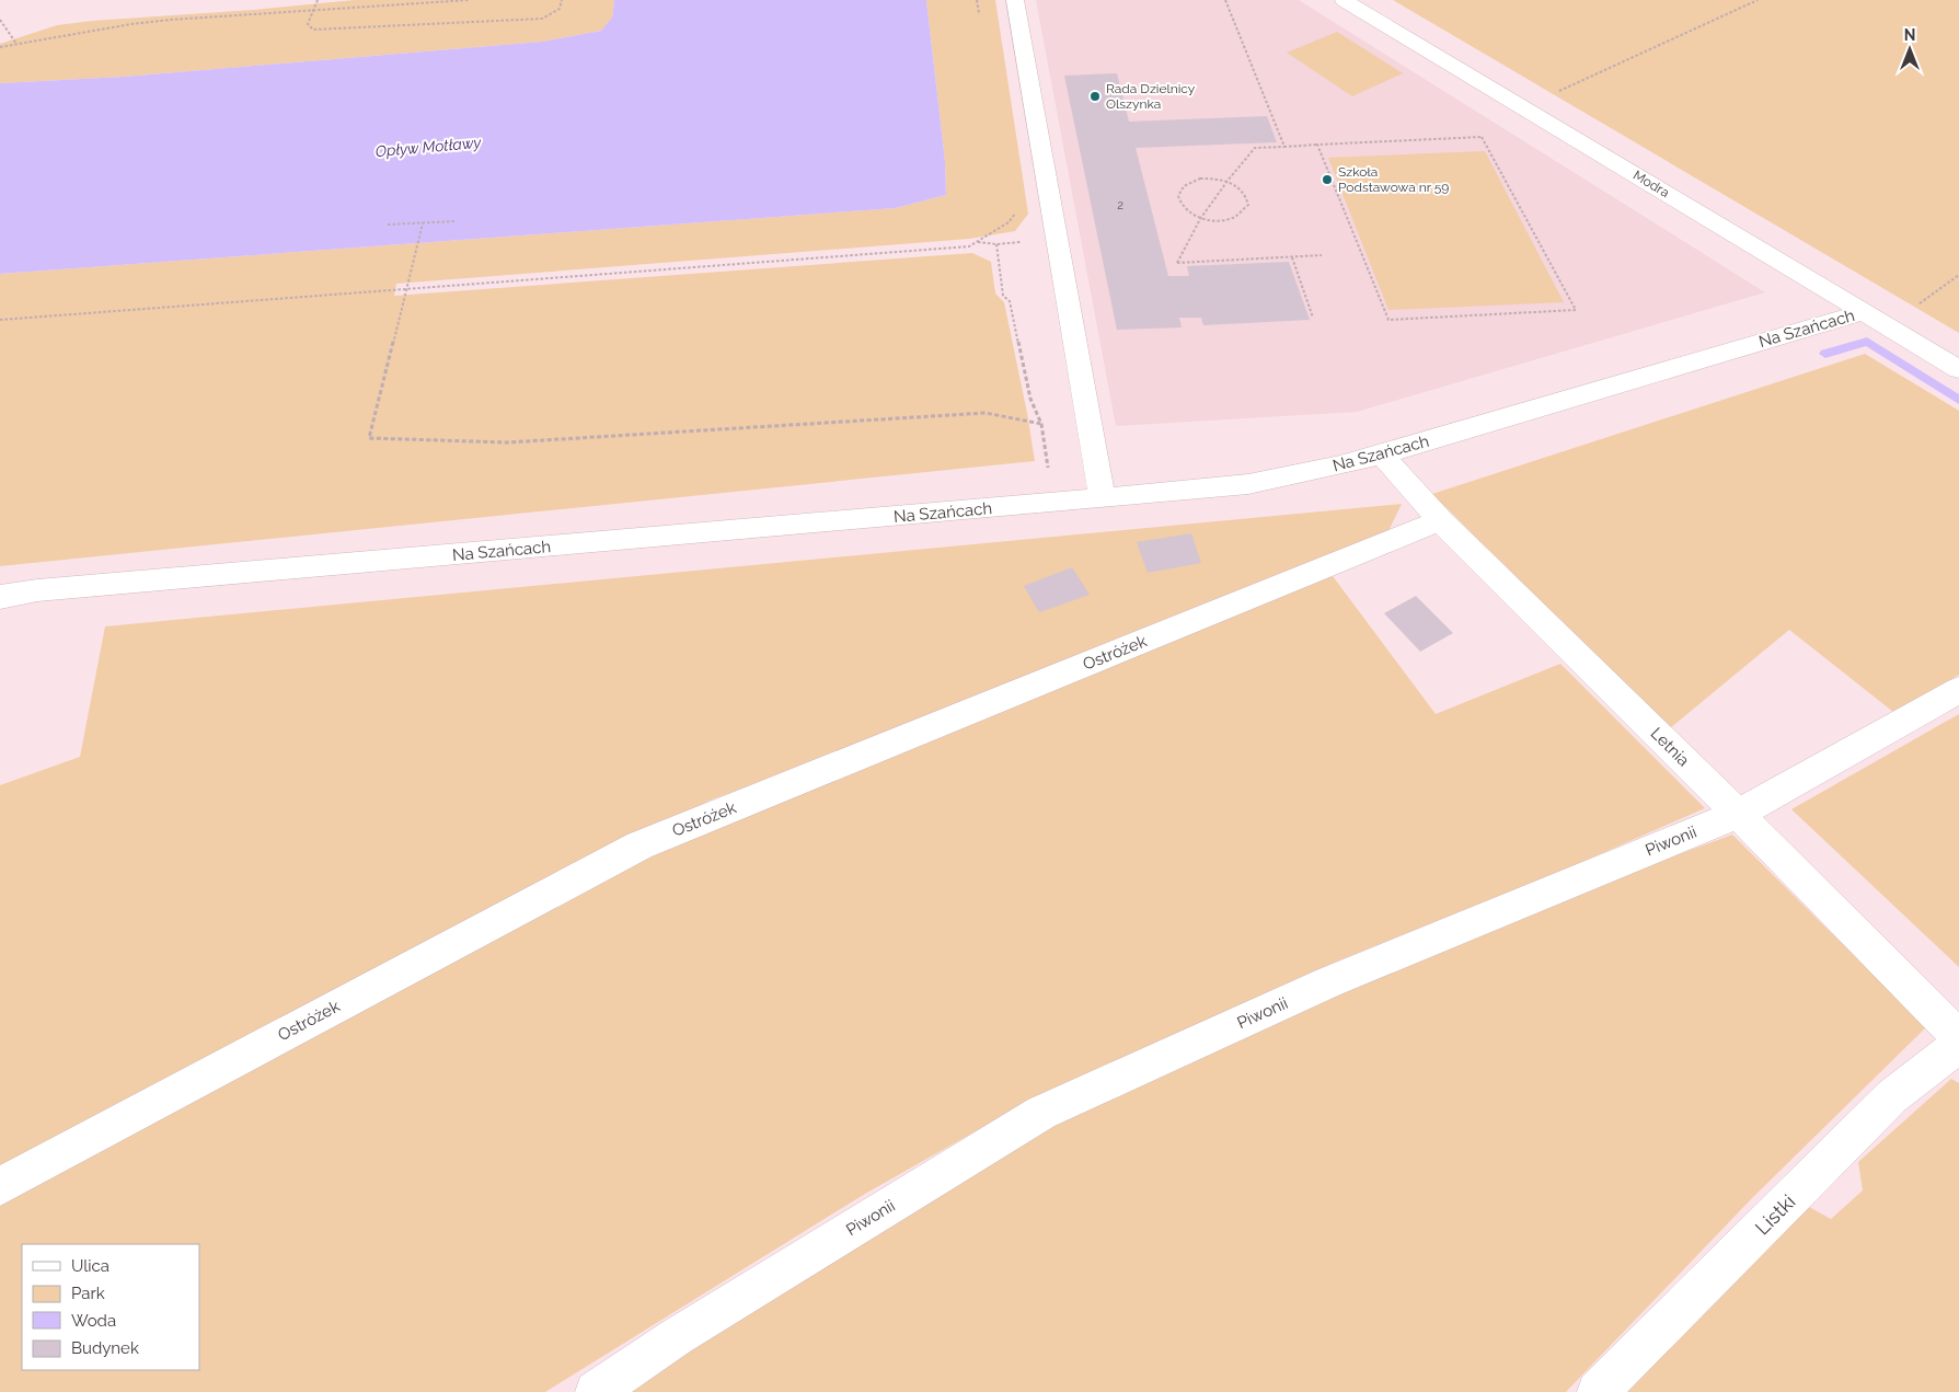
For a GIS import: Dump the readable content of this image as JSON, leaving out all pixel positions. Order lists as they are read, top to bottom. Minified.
{"streets":{"street":["Modra","Na Szańcach","Ostróżek","Letnia","Piwonii","Listki"]},"crossings":[["Modra","Na Szańcach"],["Na Szańcach","Letnia"],["Ostróżek","Letnia"],["Letnia","Piwonii"]],"water":["Opływ Motławy"],"places":["Rada Dzielnicy Olszynka","Szkoła Podstawowa nr 59"],"house_numbers":["2"],"legend":["Ulica","Park","Woda","Budynek"],"north":"top"}
